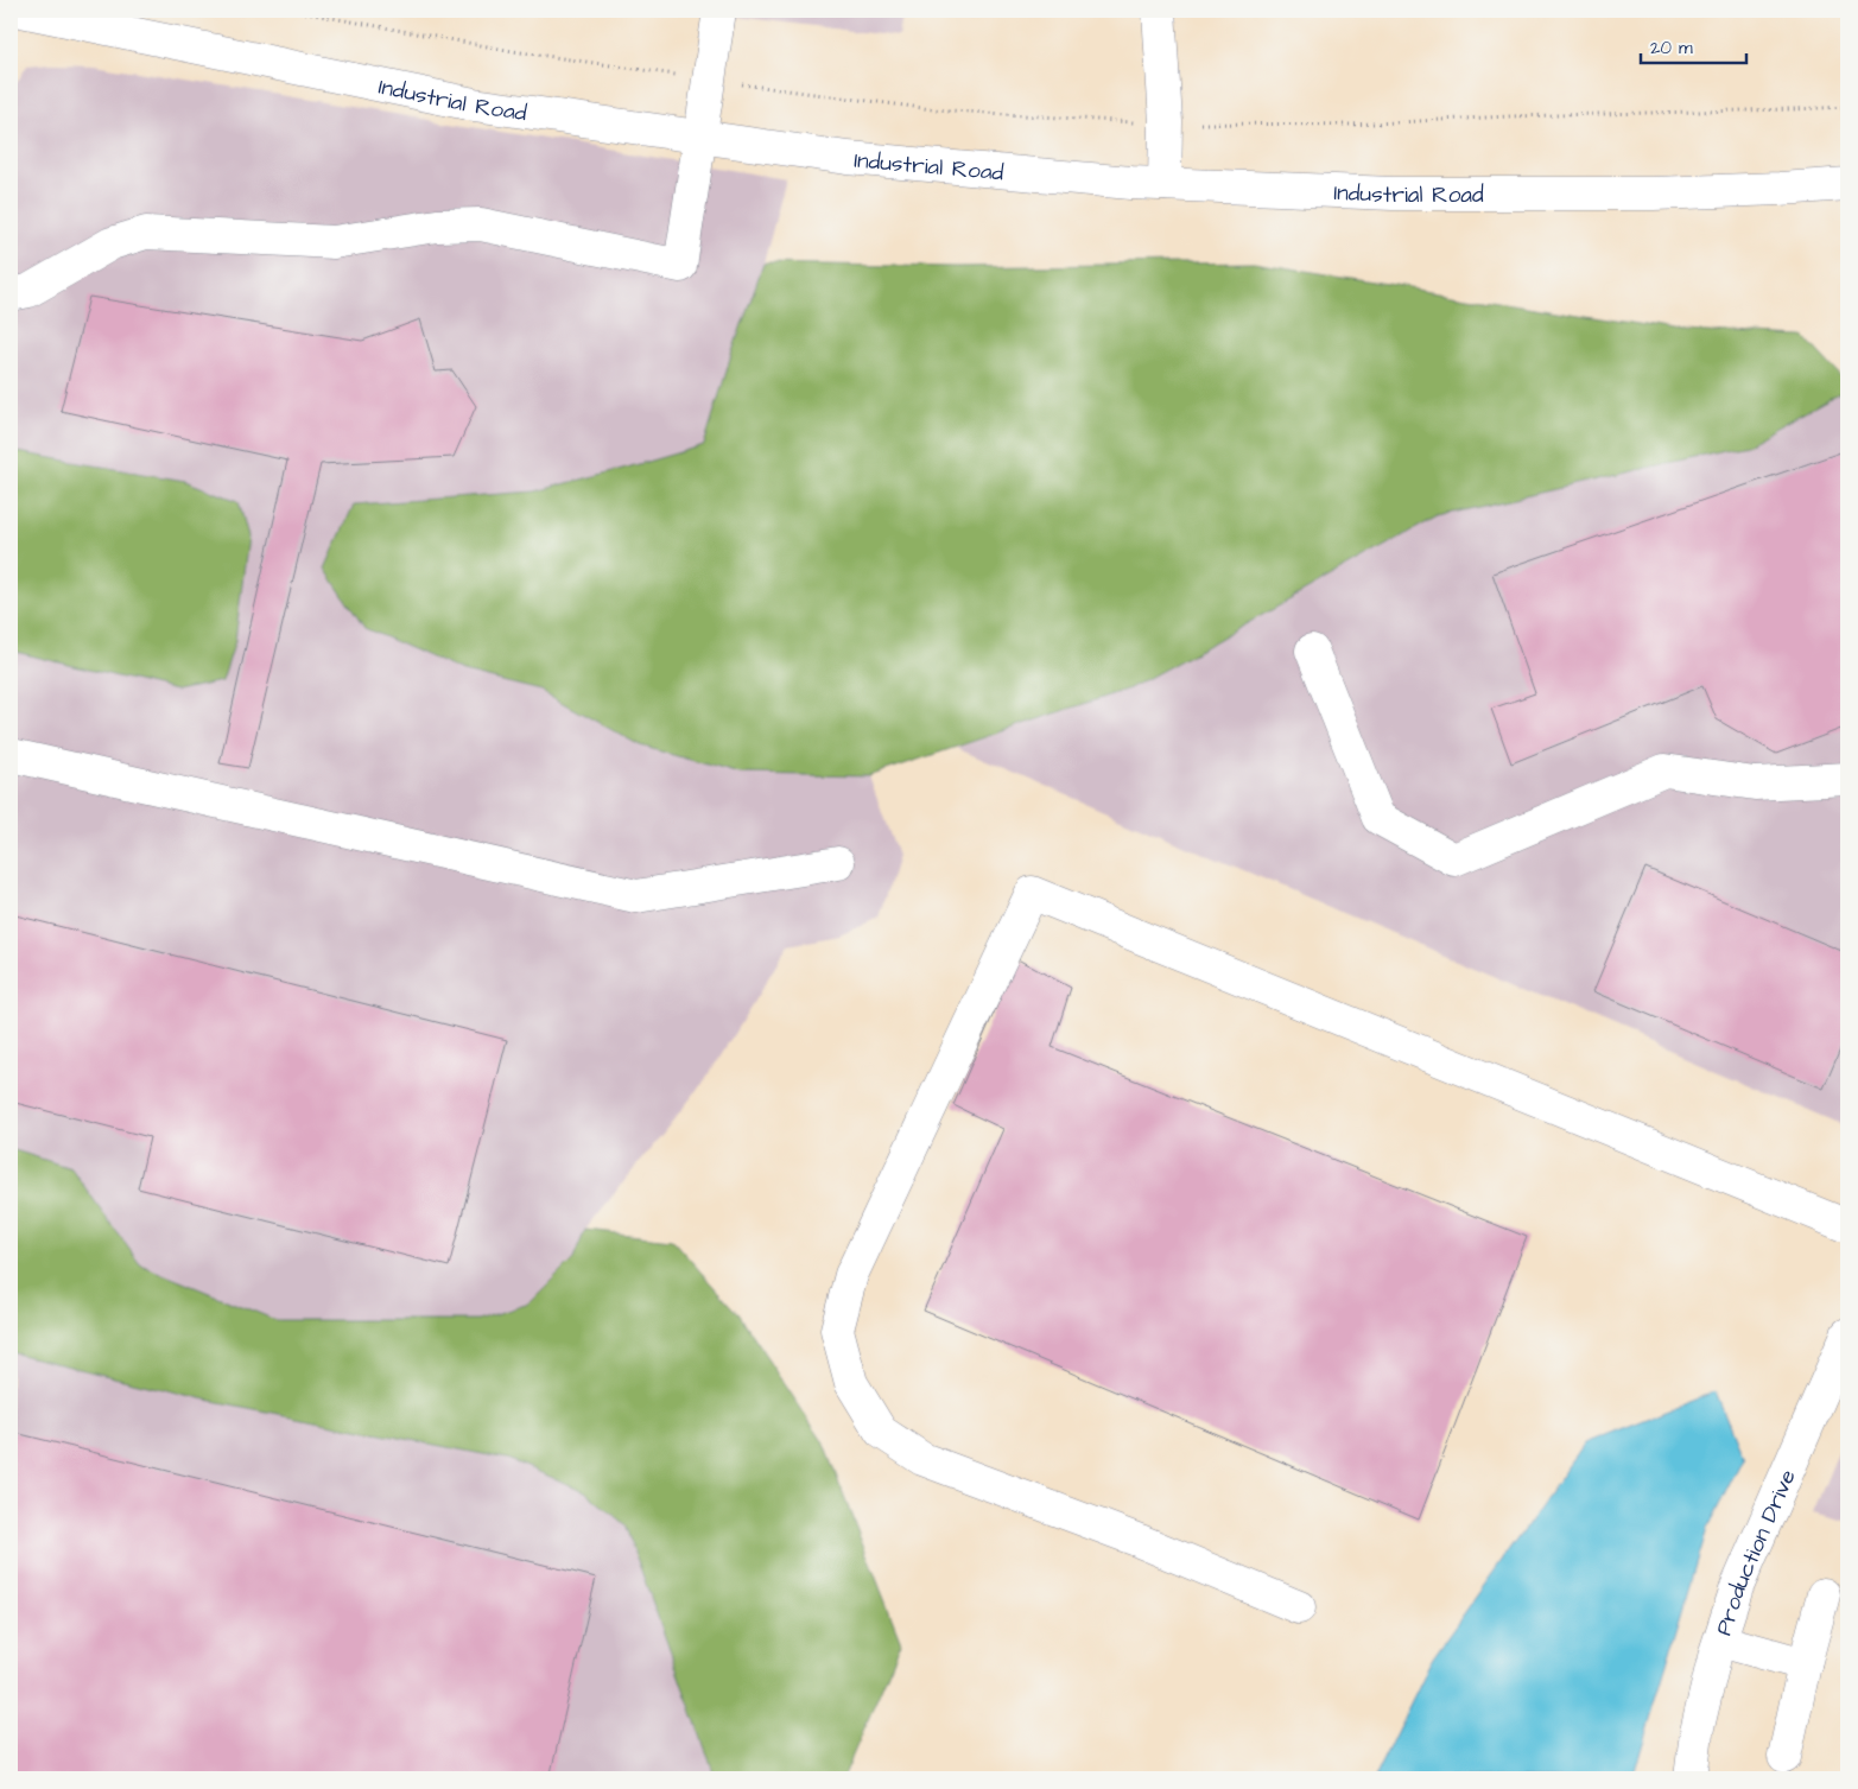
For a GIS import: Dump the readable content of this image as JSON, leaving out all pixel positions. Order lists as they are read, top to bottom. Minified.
{"streets":{"main road":["Industrial Road","Production Drive"]},"scale_bar":"20 m"}
